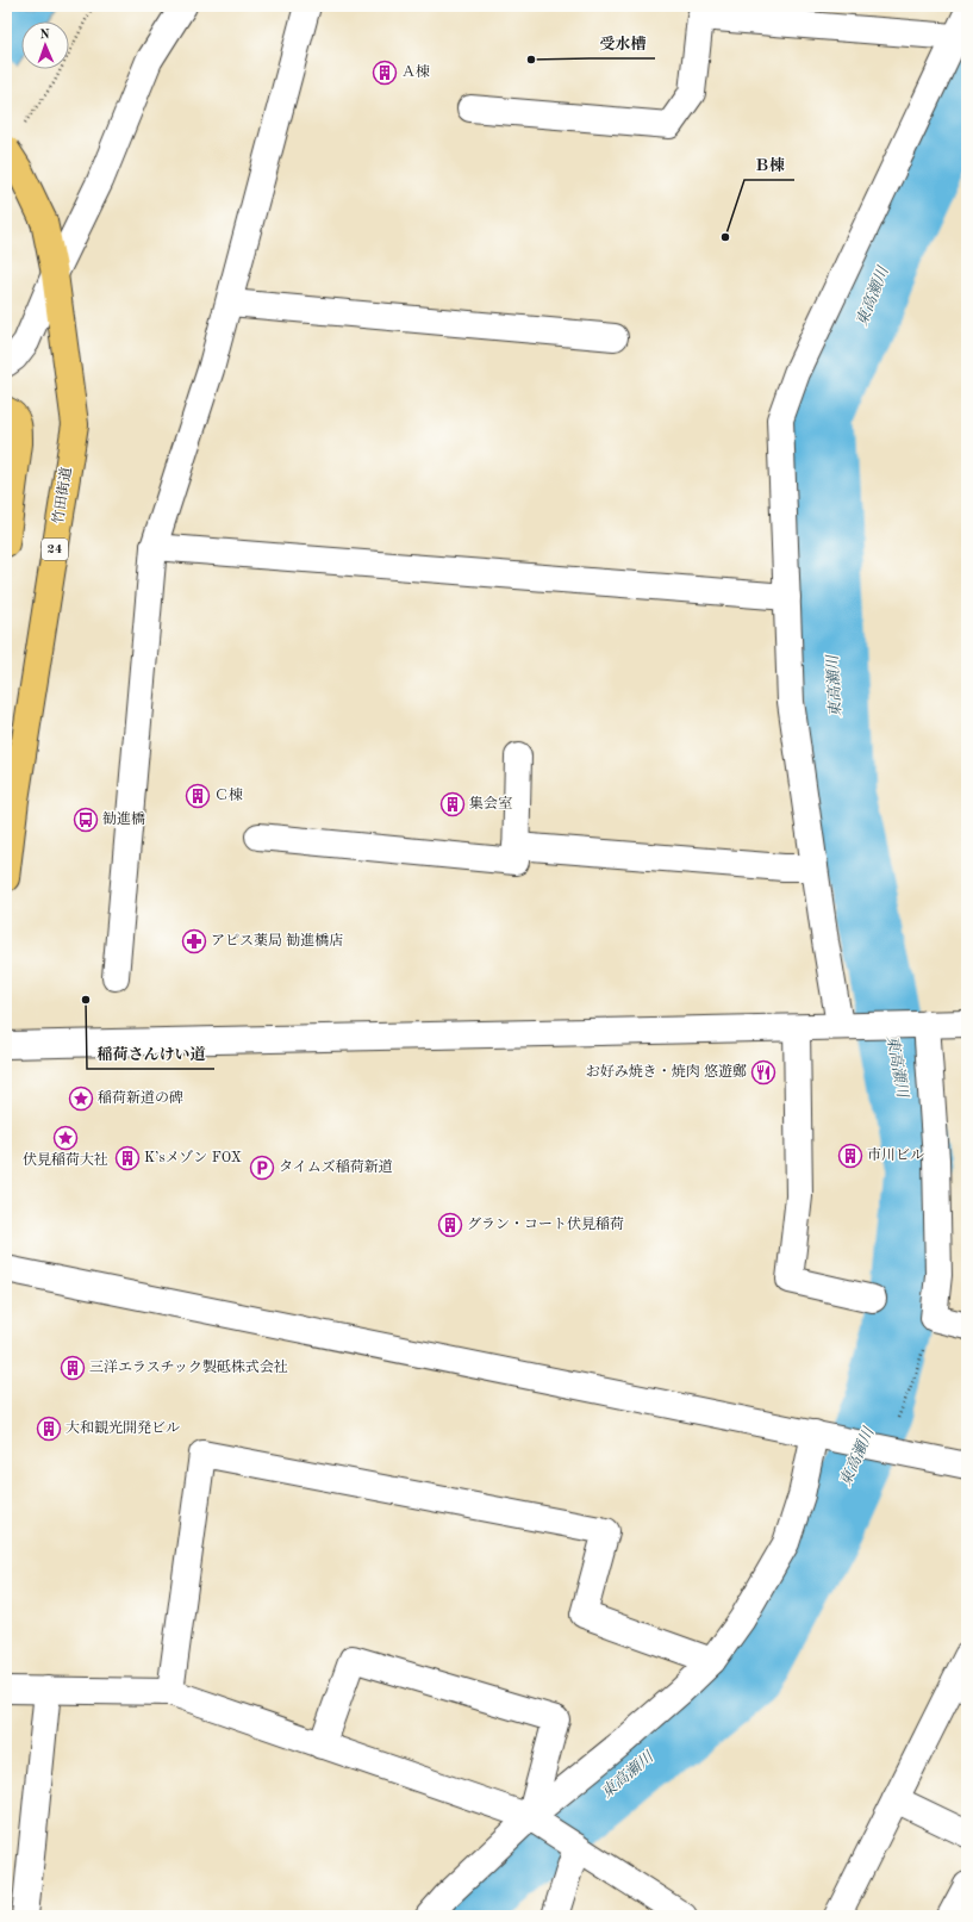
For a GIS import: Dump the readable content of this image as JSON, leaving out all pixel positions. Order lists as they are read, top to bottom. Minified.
{"streets":{"highway":["竹田街道","24"]},"water":["東高瀬川"],"places":{"other":["受水槽","Ｂ棟","稲荷さんけい道"],"building":["Ａ棟","Ｃ棟","集会室","市川ビル","K’sメゾン FOX","グラン・コート伏見稲荷","三洋エラスチック製砥株式会社","大和観光開発ビル"],"bus stop":["勧進橋"],"pharmacy":["アピス薬局 勧進橋店"],"restaurant":["お好み焼き・焼肉 悠遊鄭"],"place":["稲荷新道の碑","伏見稲荷大社"],"parking":["タイムズ稲荷新道"]},"north":"top"}
